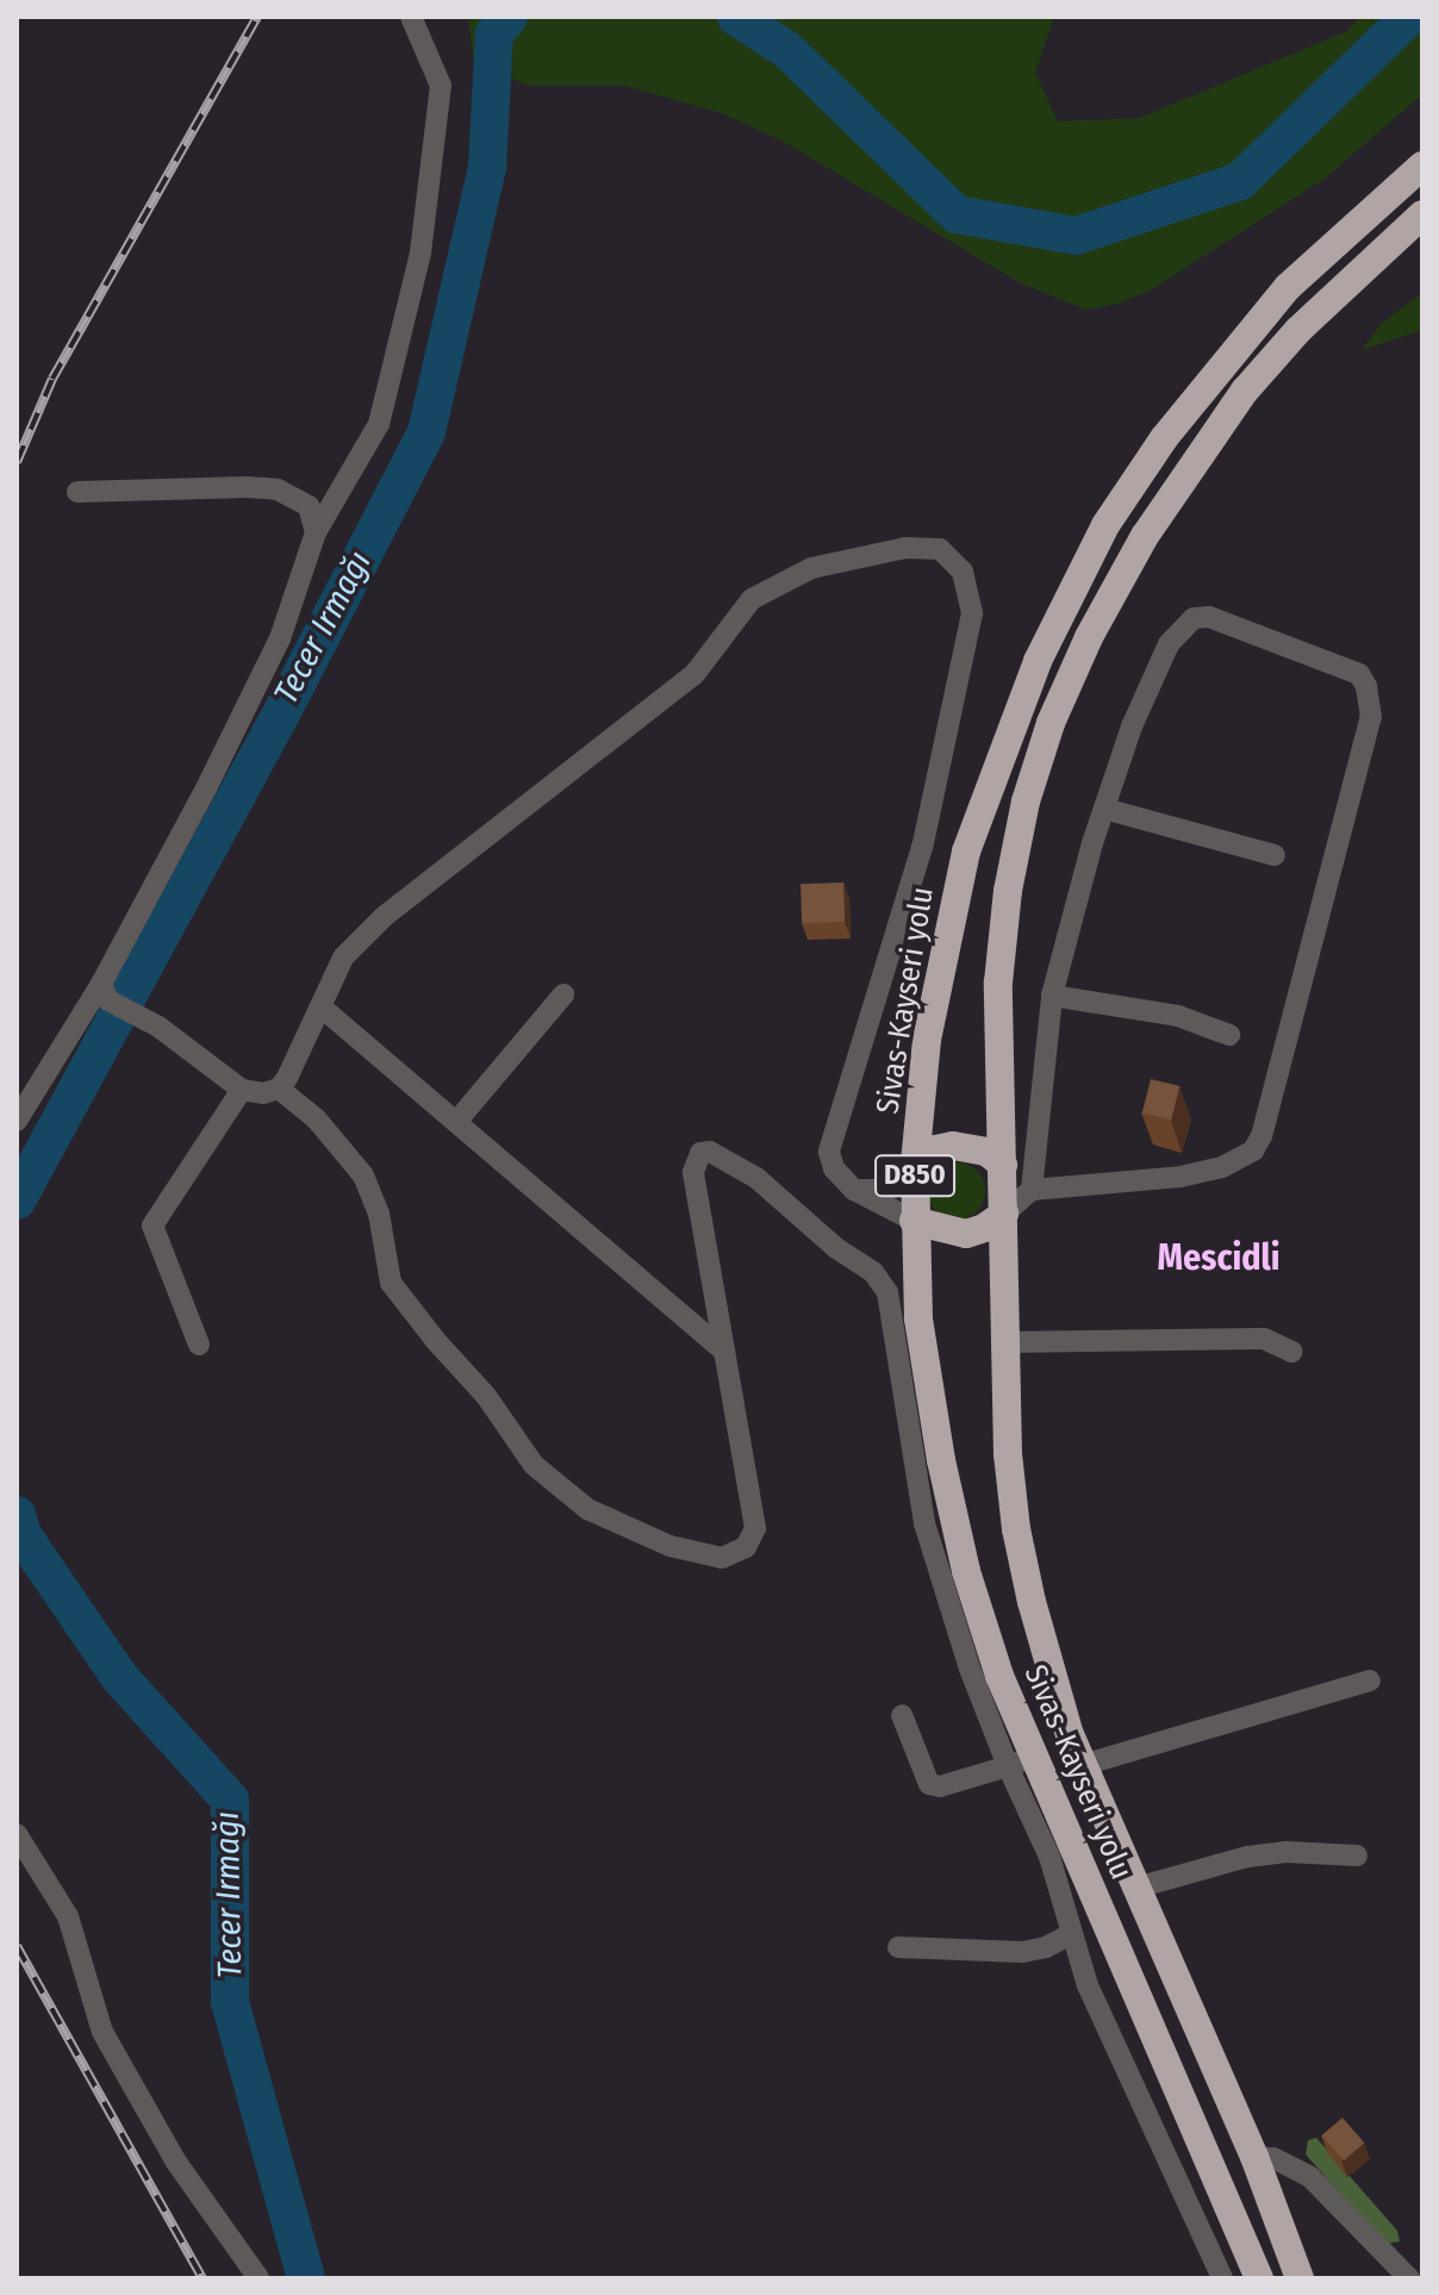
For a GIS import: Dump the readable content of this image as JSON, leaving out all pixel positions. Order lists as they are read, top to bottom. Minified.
{"streets":{"highway":["Sivas-Kayseri yolu","D850"]},"districts":["Mescidli"],"water":["Tecer Irmağı"]}
